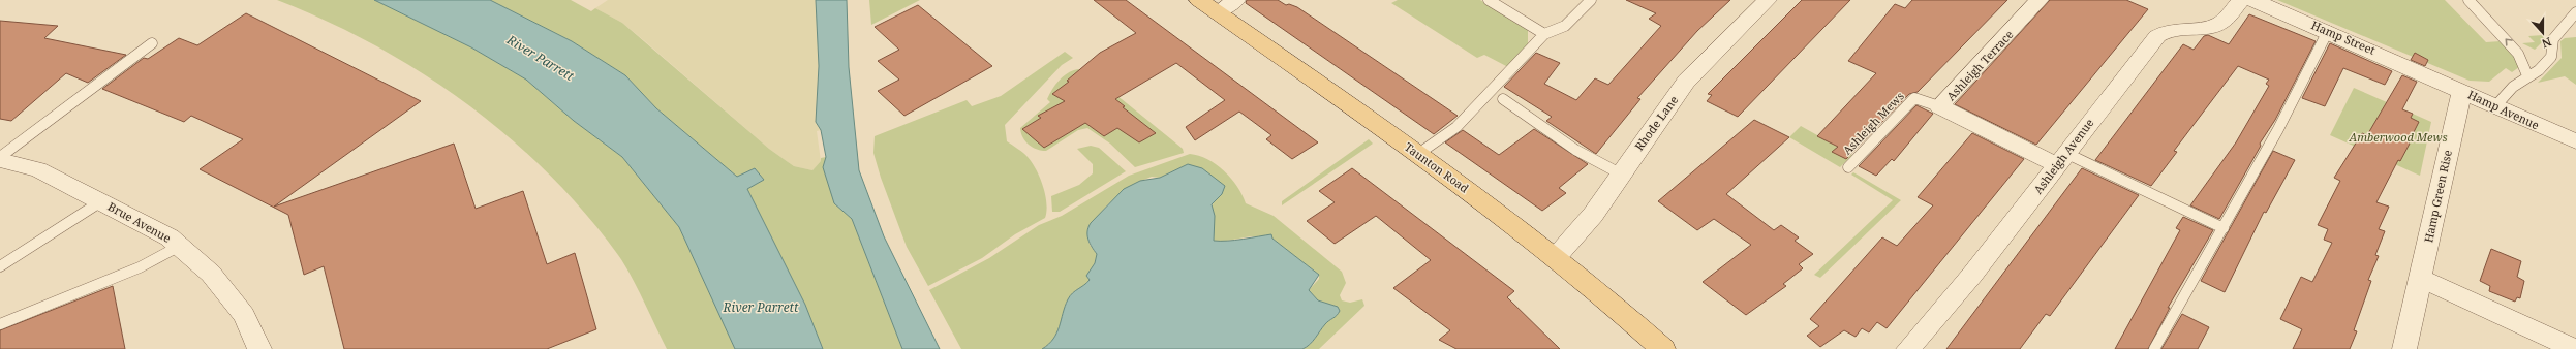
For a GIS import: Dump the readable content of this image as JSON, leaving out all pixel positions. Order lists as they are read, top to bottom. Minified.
{"streets":{"main road":["Taunton Road"],"street":["Hamp Street","Ashleigh Terrace","Hamp Avenue","Rhode Lane","Ashleigh Avenue","Hamp Green Rise","Brue Avenue"],"lane":["Ashleigh Mews"]},"crossings":[["Hamp Street","Hamp Avenue"],["Ashleigh Terrace","Ashleigh Mews"],["Ashleigh Terrace","Ashleigh Avenue"],["Hamp Avenue","Hamp Green Rise"],["Rhode Lane","Taunton Road"]],"water":["River Parrett"],"parks":["Amberwood Mews"],"north":"bottom"}
